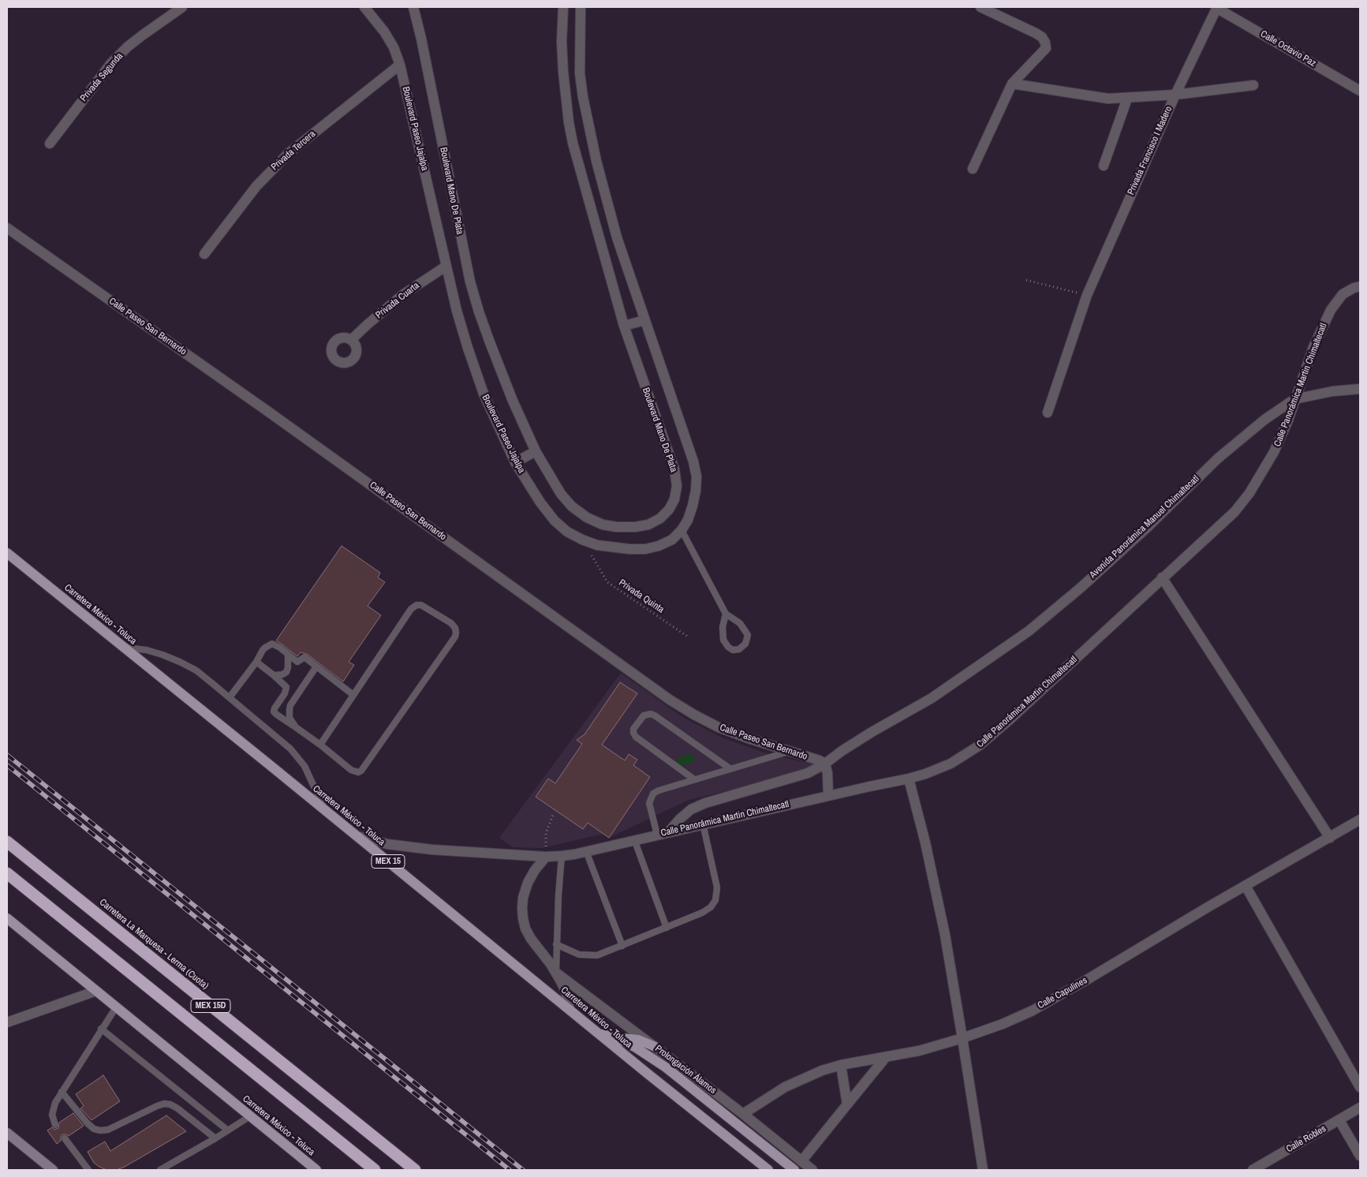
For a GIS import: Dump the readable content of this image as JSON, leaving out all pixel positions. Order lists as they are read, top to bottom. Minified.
{"streets":{"highway":["Carretera La Marquesa - Lerma (Cuota)","MEX 15D"],"main road":["Carretera México - Toluca","MEX 15"],"street":["Calle Octavio Paz","Privada Segunda","Boulevard Paseo Jajalpa","Privada Tercera","Privada Francisco I Madero","Boulevard Mano De Plata","Privada Cuarta","Calle Paseo San Bernardo","Calle Panorámica Martin Chimaltecatl","Avenida Panorámica Manuel Chimaltecatl","Calle Capulines","Prolongación Álamos","Calle Robles"],"path":["Privada Quinta"]},"crossings":[["Calle Octavio Paz","Privada Francisco I Madero"],["Boulevard Paseo Jajalpa","Privada Tercera"],["Boulevard Paseo Jajalpa","Privada Cuarta"],["Boulevard Paseo Jajalpa","Privada Quinta"],["Calle Paseo San Bernardo","Avenida Panorámica Manuel Chimaltecatl"],["Calle Panorámica Martin Chimaltecatl","Avenida Panorámica Manuel Chimaltecatl"],["Calle Panorámica Martin Chimaltecatl","Carretera México - Toluca"],["Calle Panorámica Martin Chimaltecatl","Prolongación Álamos"],["Carretera México - Toluca","Prolongación Álamos"],["Calle Capulines","Prolongación Álamos"]]}
